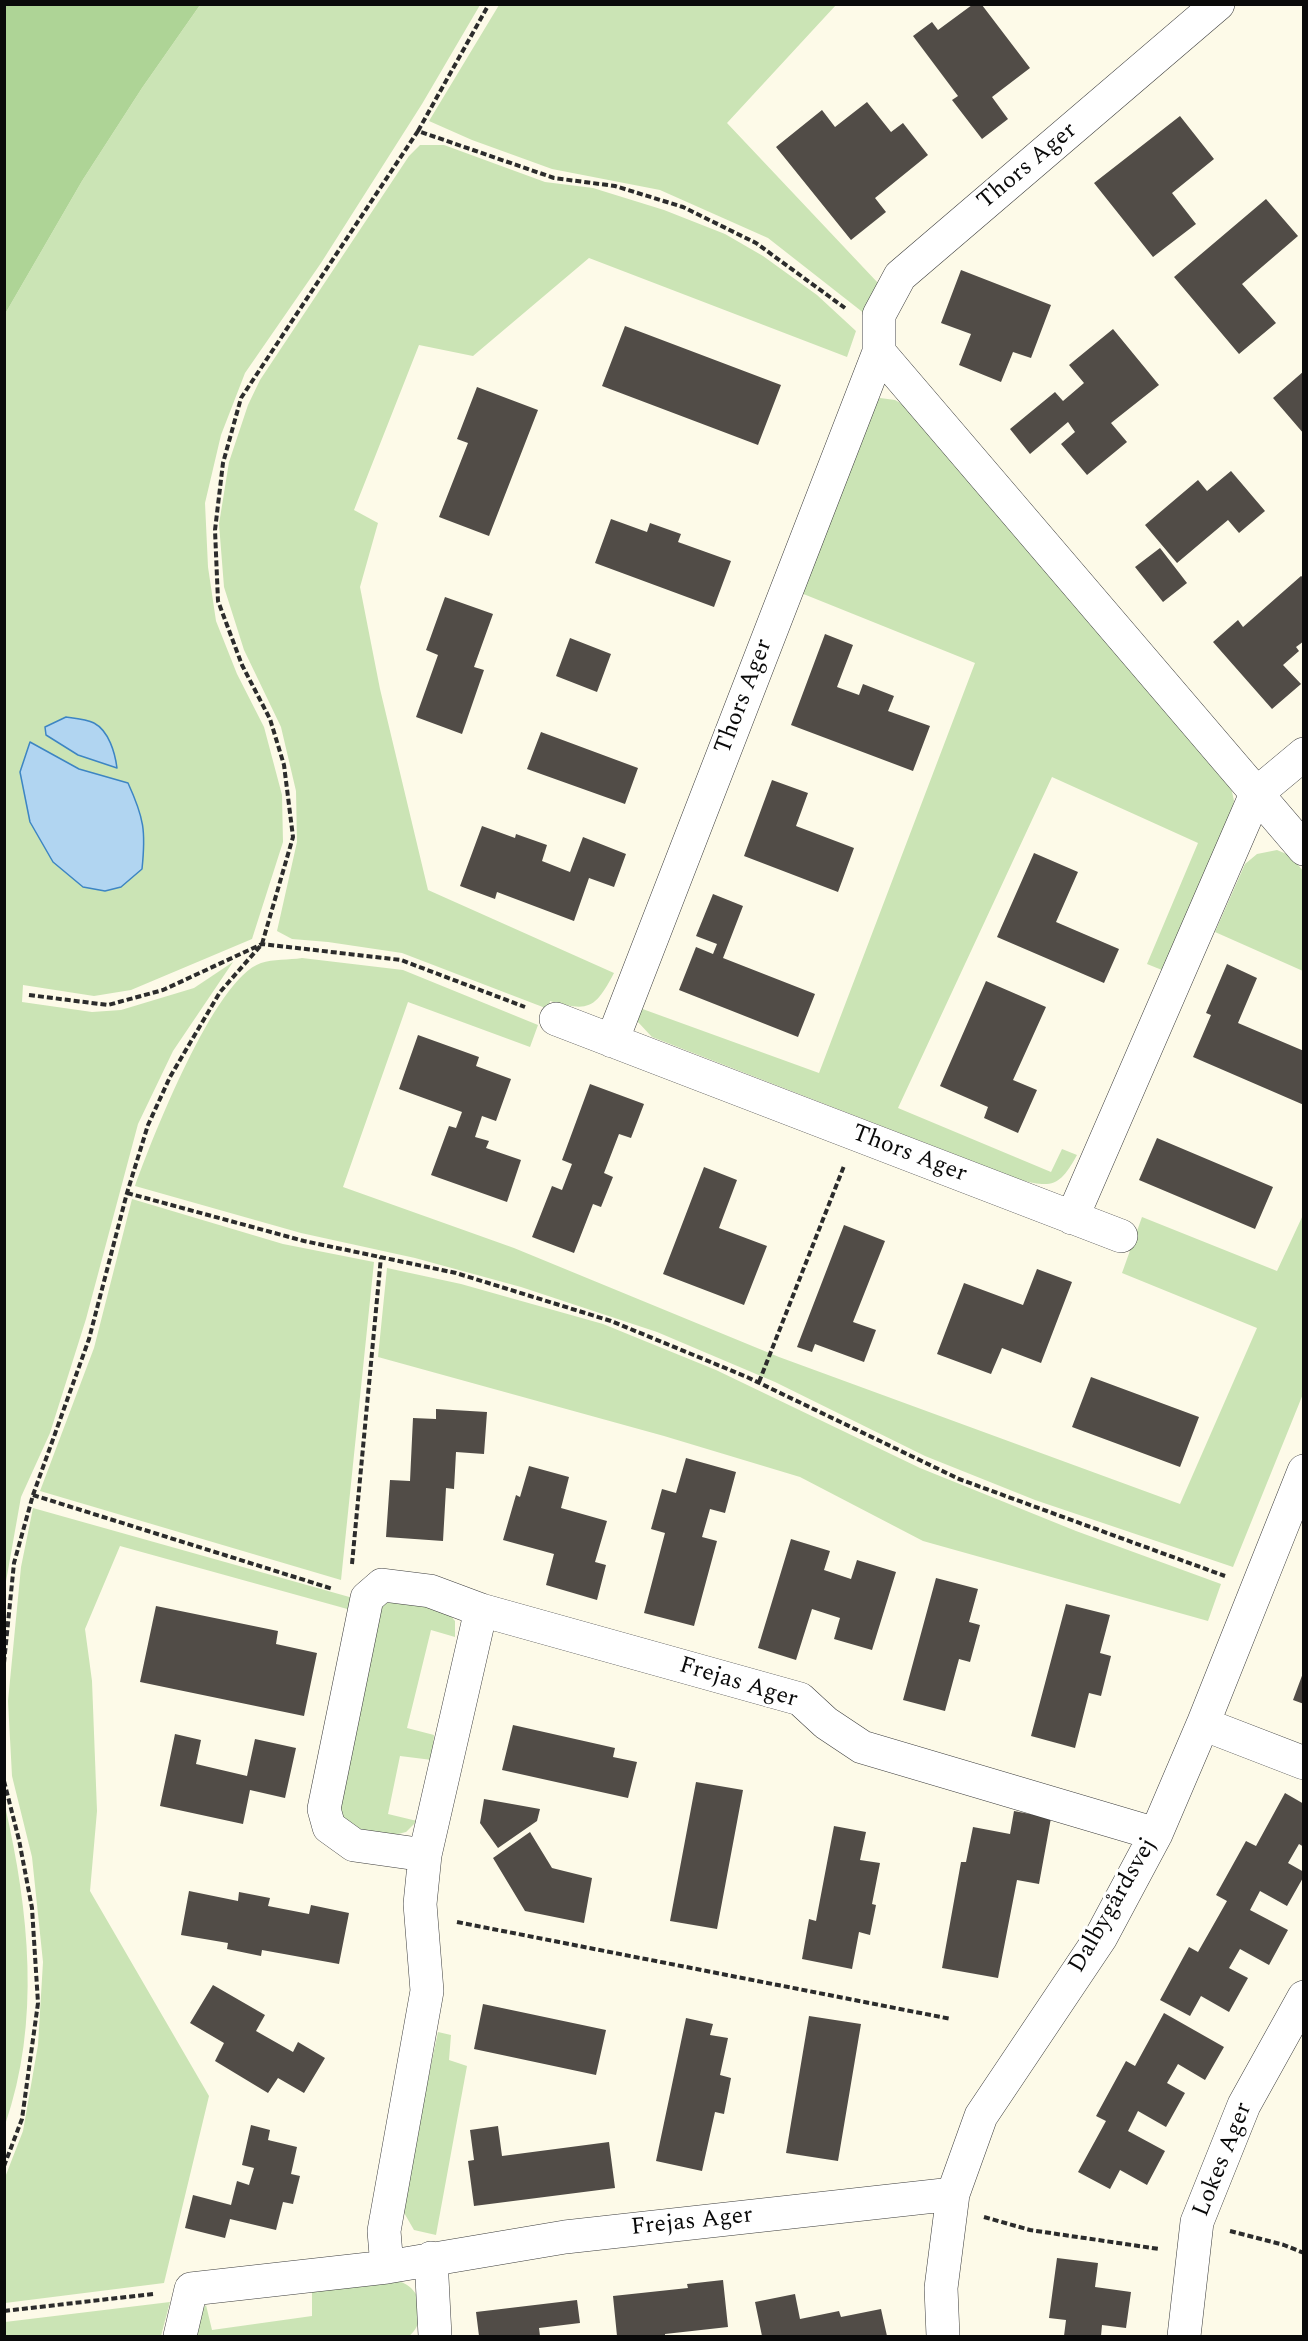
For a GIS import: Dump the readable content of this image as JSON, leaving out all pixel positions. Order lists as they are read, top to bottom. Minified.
{"streets":{"street":["Thors Ager","Frejas Ager","Dalbygårdsvej","Lokes Ager"]},"crossings":[["Frejas Ager","Dalbygårdsvej"]]}
